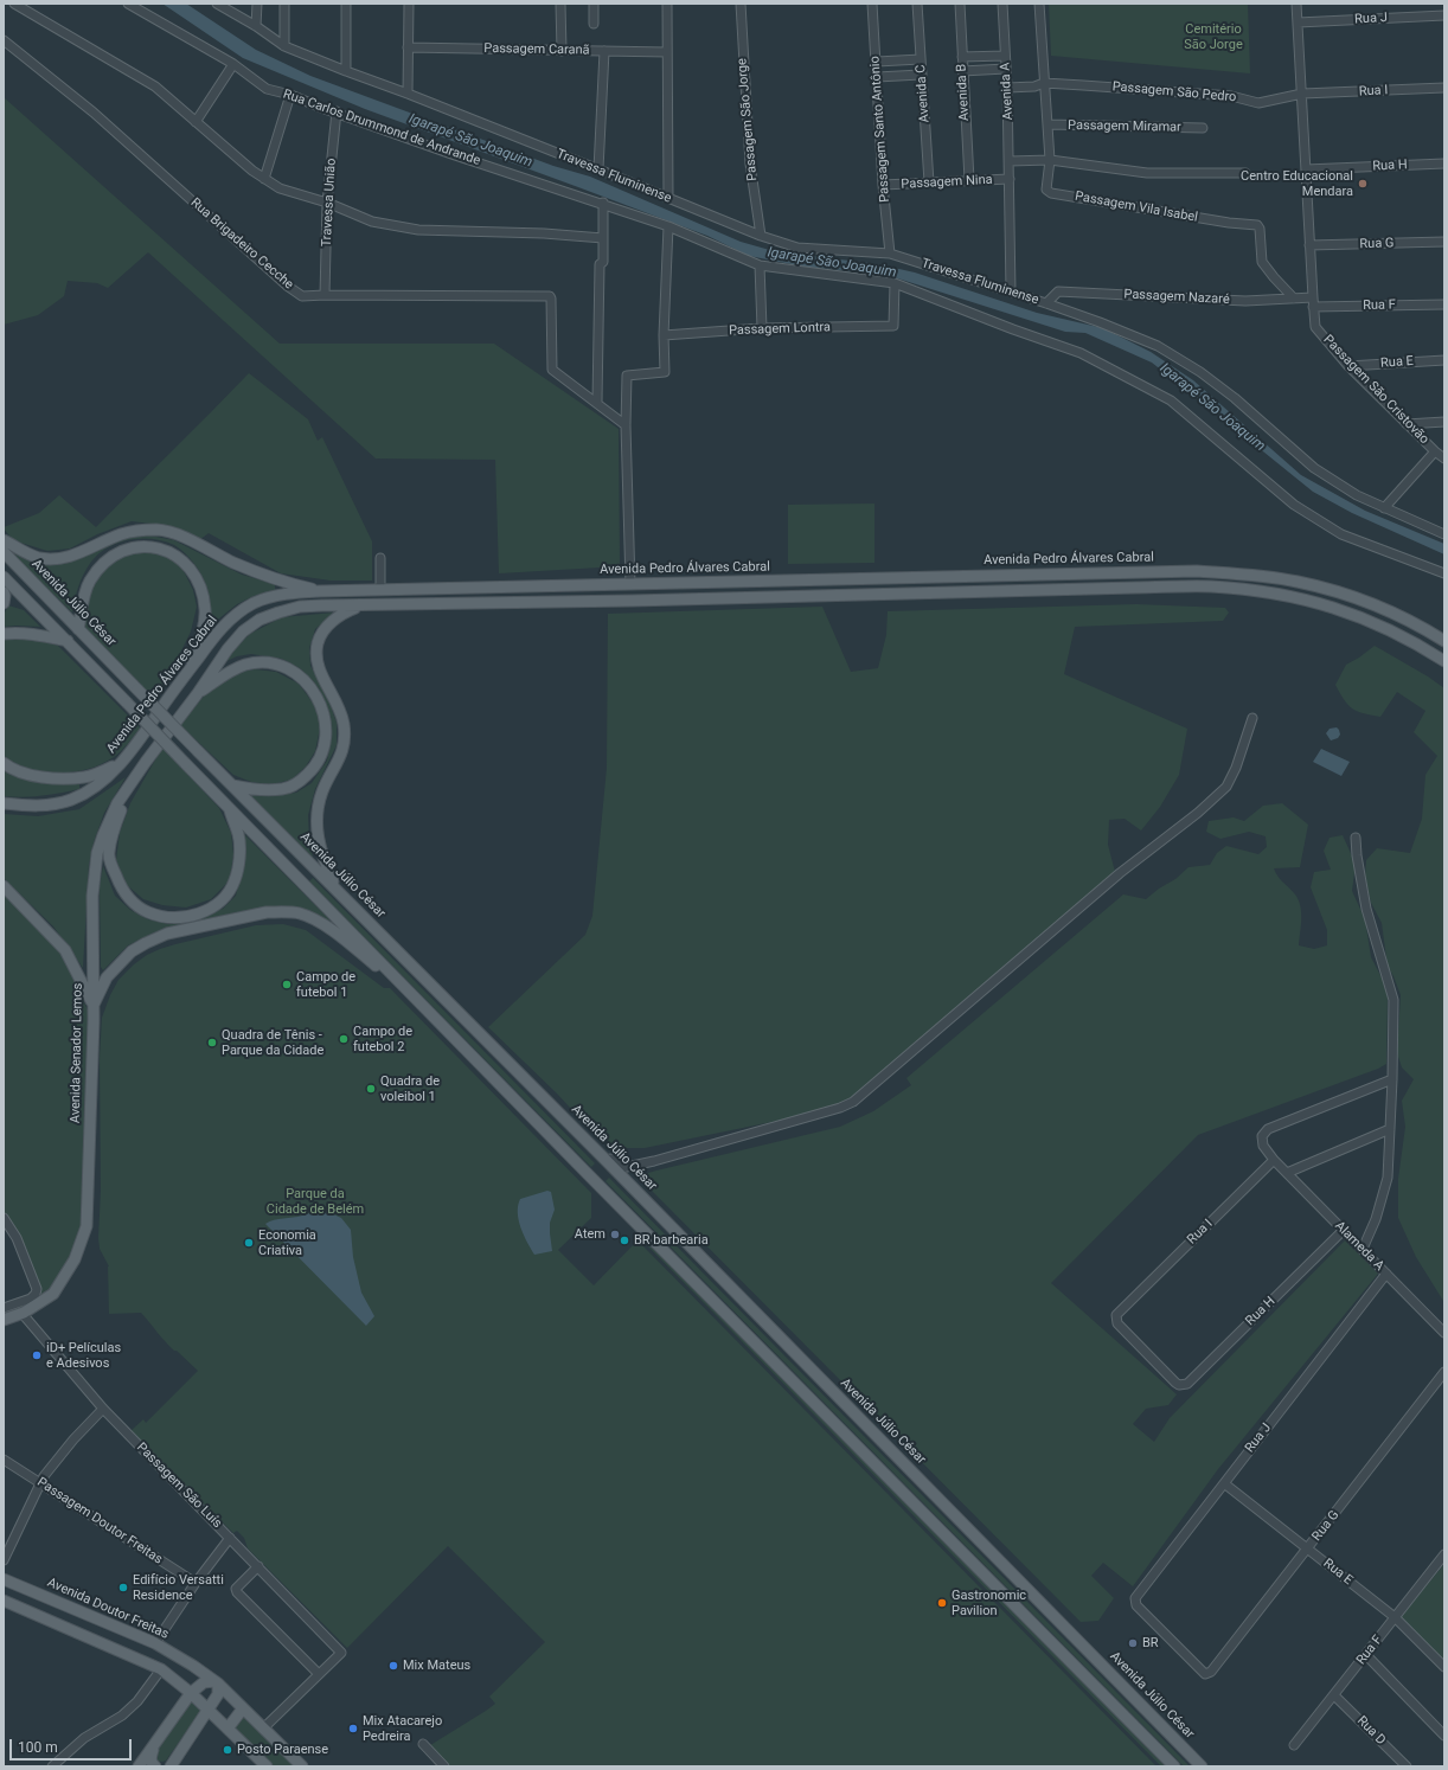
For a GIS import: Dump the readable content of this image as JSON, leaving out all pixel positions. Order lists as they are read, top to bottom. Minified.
{"streets":{"main road":["Avenida Pedro Álvares Cabral","Avenida Júlio César","Avenida Senador Lemos","Avenida Doutor Freitas"],"street":["Rua J","Passagem Caranã","Avenida A","Rua I","Avenida B","Passagem São Pedro","Avenida C","Passagem São Jorge","Passagem Miramar","Rua Carlos Drummond de Andrande","Passagem Santo Antônio","Rua H","Travessa Fluminense","Passagem Nina","Travessa União","Passagem Vila Isabel","Rua Brigadeiro Cecche","Rua G","Passagem Nazaré","Rua F","Passagem Lontra","Rua E","Passagem São Cristovão","Alameda A","Passagem São Luís","Passagem Doutor Freitas","Rua D"]},"crossings":[["Rua J","Rua G"],["Rua J","Rua E"],["Rua J","Passagem São Cristovão"],["Rua J","Alameda A"],["Avenida A","Passagem São Pedro"],["Avenida A","Travessa Fluminense"],["Avenida A","Passagem Nina"],["Rua I","Passagem São Pedro"],["Rua I","Rua H"],["Rua I","Passagem São Cristovão"],["Rua I","Alameda A"],["Avenida B","Passagem Nina"],["Passagem São Pedro","Passagem São Cristovão"],["Avenida C","Passagem Nina"],["Passagem São Jorge","Travessa Fluminense"],["Rua Carlos Drummond de Andrande","Travessa União"],["Rua Carlos Drummond de Andrande","Passagem Lontra"],["Passagem Santo Antônio","Travessa Fluminense"],["Passagem Santo Antônio","Passagem Nina"],["Rua H","Passagem São Cristovão"],["Rua H","Alameda A"],["Travessa Fluminense","Passagem Nazaré"],["Travessa União","Rua Brigadeiro Cecche"],["Passagem Vila Isabel","Passagem Nazaré"],["Rua G","Rua E"],["Rua G","Passagem São Cristovão"],["Passagem Nazaré","Passagem São Cristovão"],["Rua F","Rua E"],["Rua F","Passagem São Cristovão"],["Rua F","Rua D"],["Rua E","Passagem São Cristovão"],["Avenida Senador Lemos","Passagem São Luís"]],"water":["Igarapé São Joaquim"],"parks":["Cemitério São Jorge","Parque da Cidade de Belém"],"places":["Centro Educacional Mendara","Campo de futebol 1","Campo de futebol 2","Quadra de Tênis - Parque da Cidade","Quadra de voleibol 1","Atem","BR barbearia","Economia Criativa","iD+ Películas e Adesivos","Edifício Versatti Residence","Gastronomic Pavilion","BR","Mix Mateus","Mix Atacarejo Pedreira","Posto Paraense"],"scale_bar":"100 m"}
